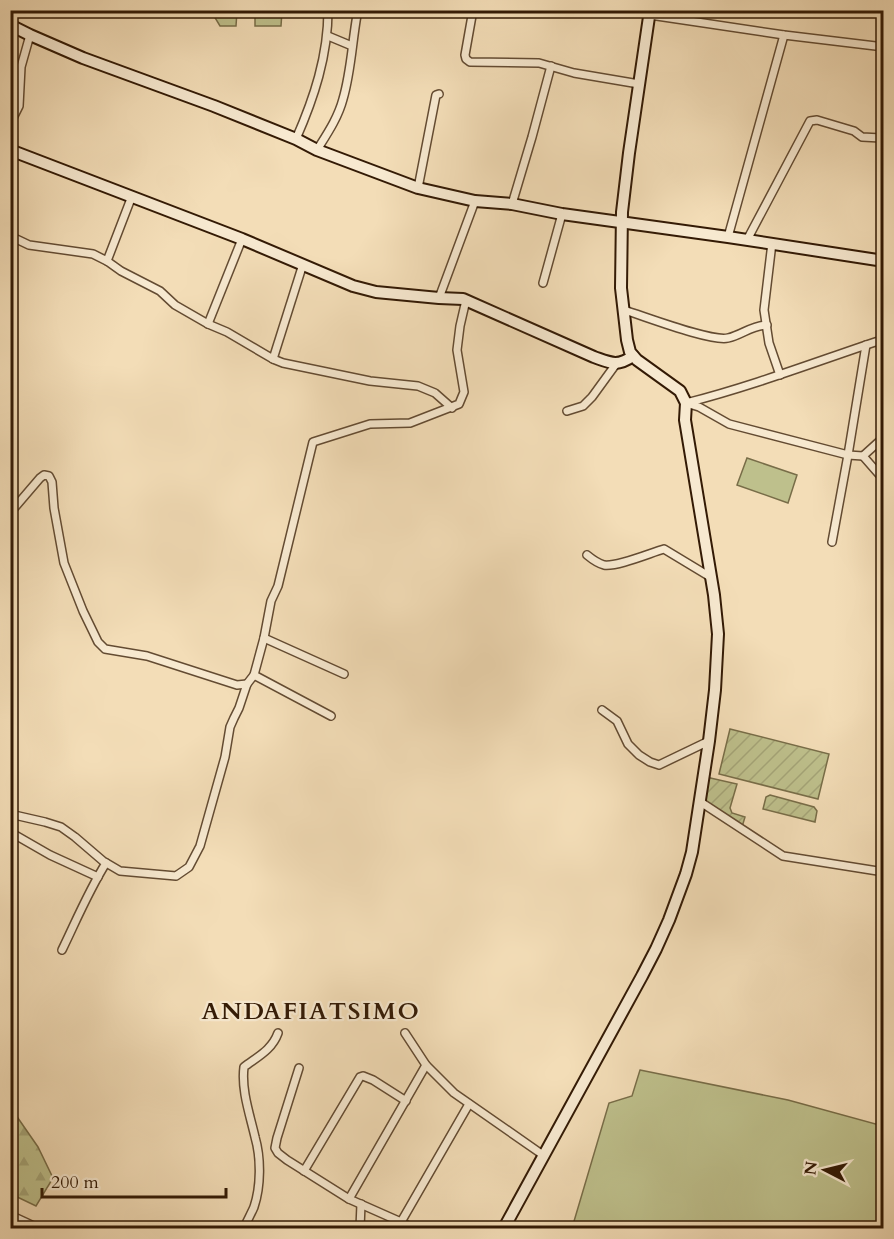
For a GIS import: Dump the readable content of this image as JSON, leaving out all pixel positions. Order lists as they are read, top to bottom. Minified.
{"districts":["ANDAFIATSIMO"],"scale_bar":"200 m","north":"left"}
